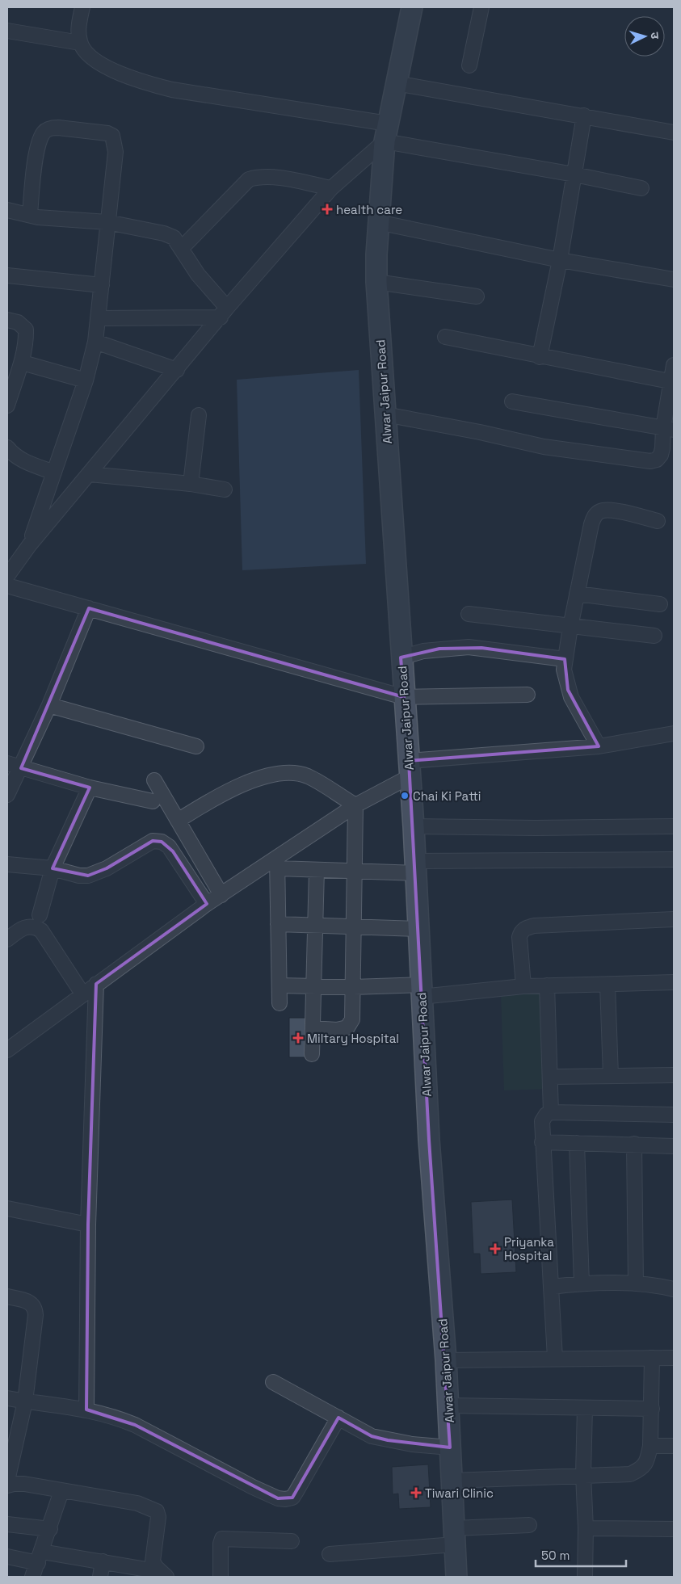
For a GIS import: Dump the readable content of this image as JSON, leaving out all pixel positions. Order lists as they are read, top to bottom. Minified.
{"streets":{"main road":["Alwar Jaipur Road"]},"places":{"health":["health care","Miltary Hospital","Priyanka Hospital","Tiwari Clinic"],"other":["Chai Ki Patti"]},"scale_bar":"50 m","north":"right"}
